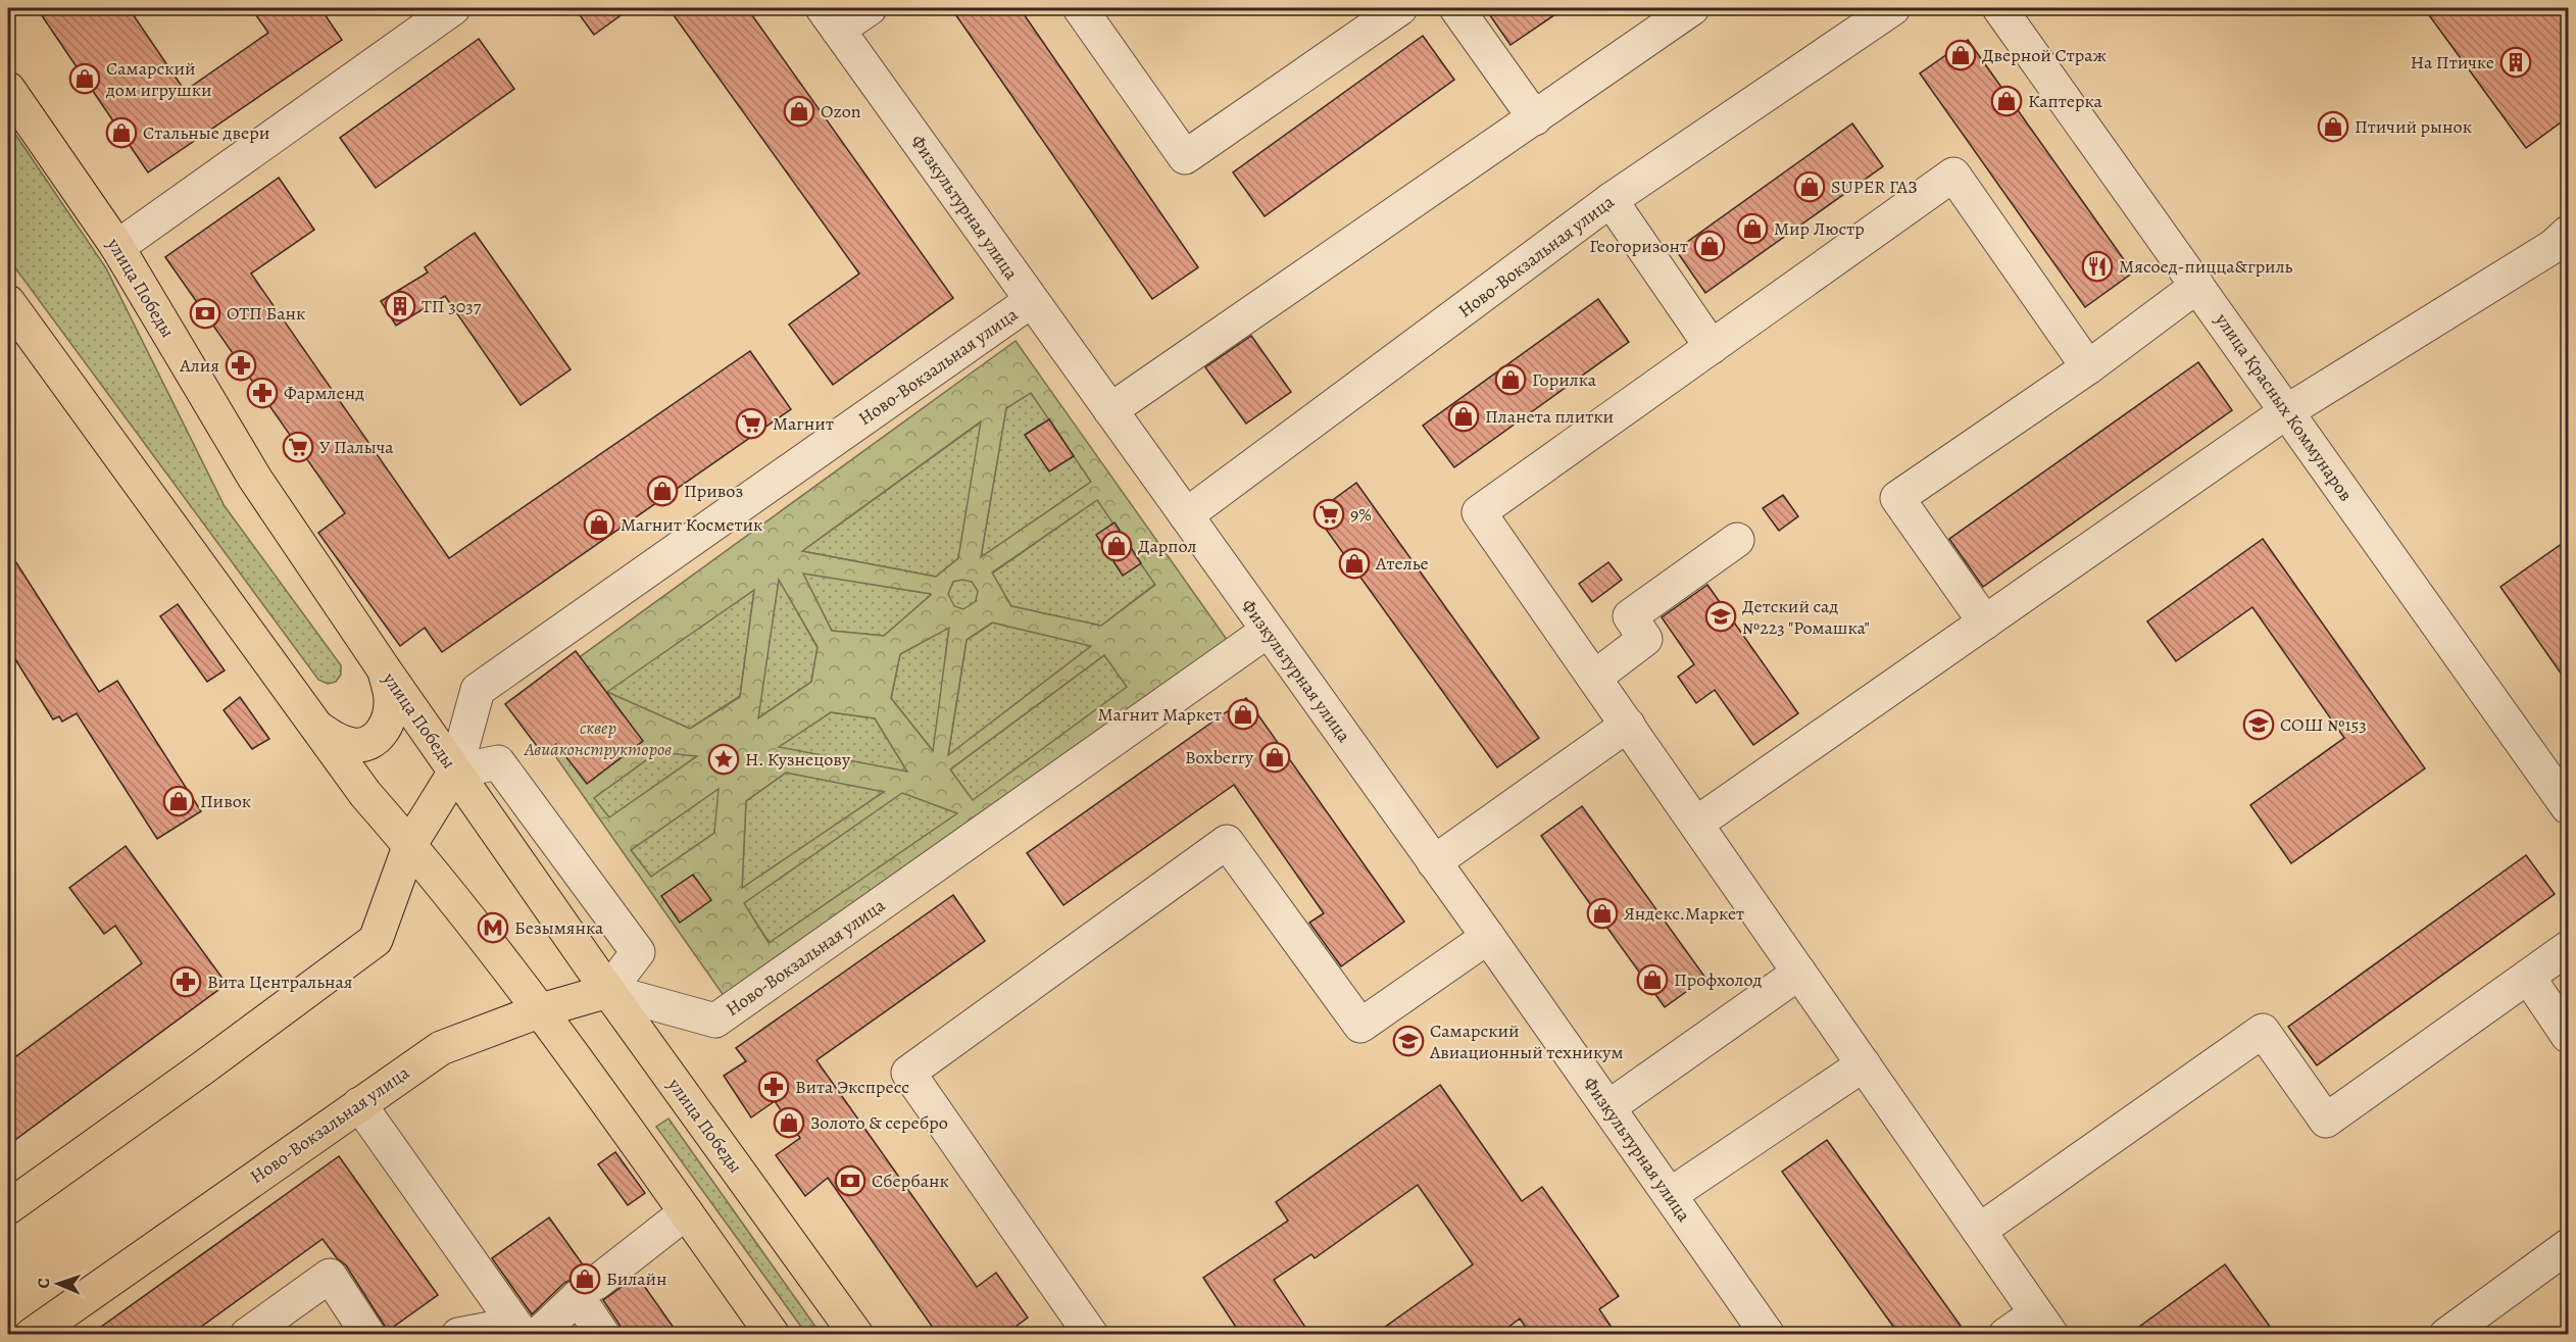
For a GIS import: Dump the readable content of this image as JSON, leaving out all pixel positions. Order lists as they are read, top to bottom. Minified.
{"streets":{"main road":["Ново-Вокзальная улица","улица Победы"],"street":["Физкультурная улица","улица Красных Коммунаров"]},"crossings":[["Физкультурная улица","Ново-Вокзальная улица"],["Ново-Вокзальная улица","улица Победы"]],"parks":["сквер Авиаконструкторов"],"places":{"shop":["Дверной Страж","Самарский дом игрушки","Каптерка","Ozon","Птичий рынок","Стальные двери","SUPER ГАЗ","Мир Люстр","Геогоризонт","Горилка","Планета плитки","Привоз","Магнит Косметик","Дарпол","Ателье","Магнит Маркет","Boxberry","Пивок","Яндекс.Маркет","Профхолод","Золото & серебро","Билайн"],"building":["На Птичке","ТП 3037"],"restaurant":["Мясоед-пицца&гриль"],"bank":["ОТП Банк","Сбербанк"],"pharmacy":["Алия","Фармленд","Вита Центральная","Вита Экспресс"],"supermarket":["Магнит","У Палыча","9%"],"school or university":["Детский сад №223 \"Ромашка\"","СОШ №153","Самарский Авиационный техникум"],"place":["Н. Кузнецову"],"metro station":["Безымянка"]},"north":"left"}
